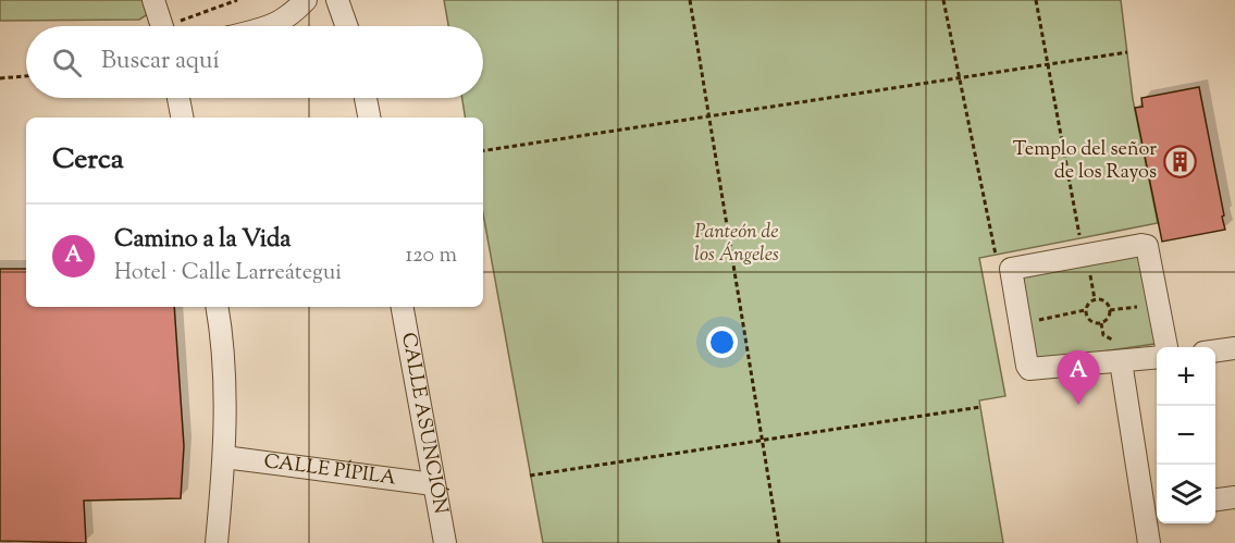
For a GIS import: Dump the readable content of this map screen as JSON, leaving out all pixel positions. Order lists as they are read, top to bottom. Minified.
{"streets":{"street":["CALLE ASUNCIÓN","CALLE PÍPILA"]},"crossings":[["CALLE ASUNCIÓN","CALLE PÍPILA"]],"parks":["Panteón de los Ángeles"],"places":{"building":["Templo del señor de los Rayos"]},"page":{"search":"Buscar aquí","heading":"Cerca","list":[{"mark":"A","name":"Camino a la Vida","note":"Hotel · Calle Larreátegui","value":"120 m"}],"map_buttons":["+","−"],"pins":"A"}}
